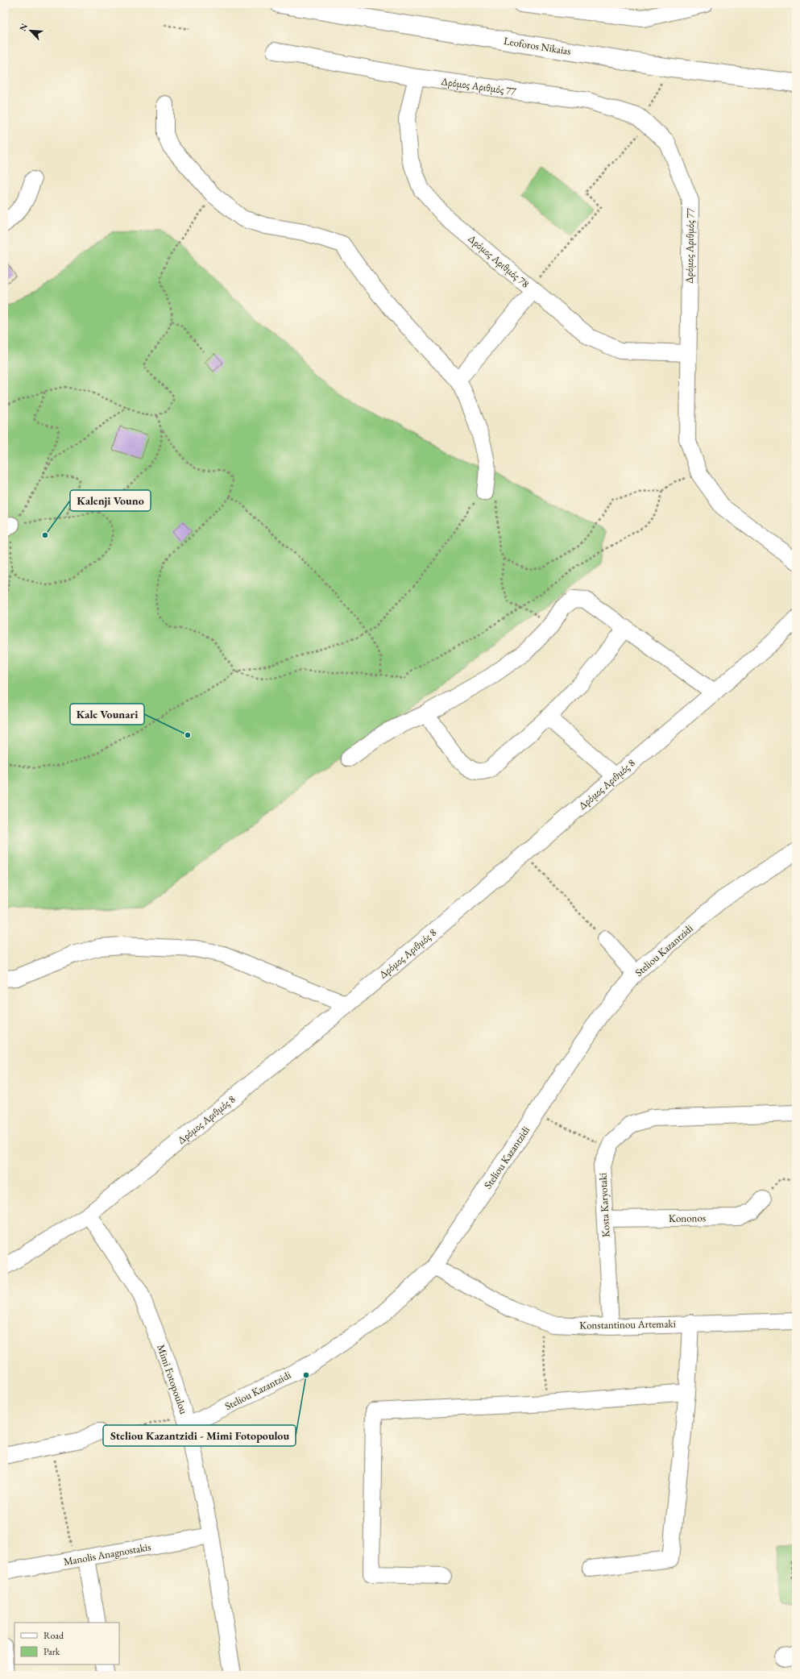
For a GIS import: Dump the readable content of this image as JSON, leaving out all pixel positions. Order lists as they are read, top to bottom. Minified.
{"streets":{"main road":["Leoforos Nikaias"],"street":["Δρόμος Αριθμός 77","Δρόμος Αριθμός 78","Δρόμος Αριθμός 8","Steliou Kazantzidi","Kosta Karyotaki","Kononos","Konstantinou Artemaki","Mimi Fotopoulou","Manolis Anagnostakis"]},"crossings":[["Δρόμος Αριθμός 77","Δρόμος Αριθμός 78"],["Δρόμος Αριθμός 8","Mimi Fotopoulou"],["Steliou Kazantzidi","Konstantinou Artemaki"],["Steliou Kazantzidi","Mimi Fotopoulou"],["Kosta Karyotaki","Kononos"],["Kosta Karyotaki","Konstantinou Artemaki"],["Mimi Fotopoulou","Manolis Anagnostakis"]],"places":["Kalenji Vouno","Kale Vounari","Steliou Kazantzidi - Mimi Fotopoulou"],"legend":["Road","Park"],"north":"top left"}
